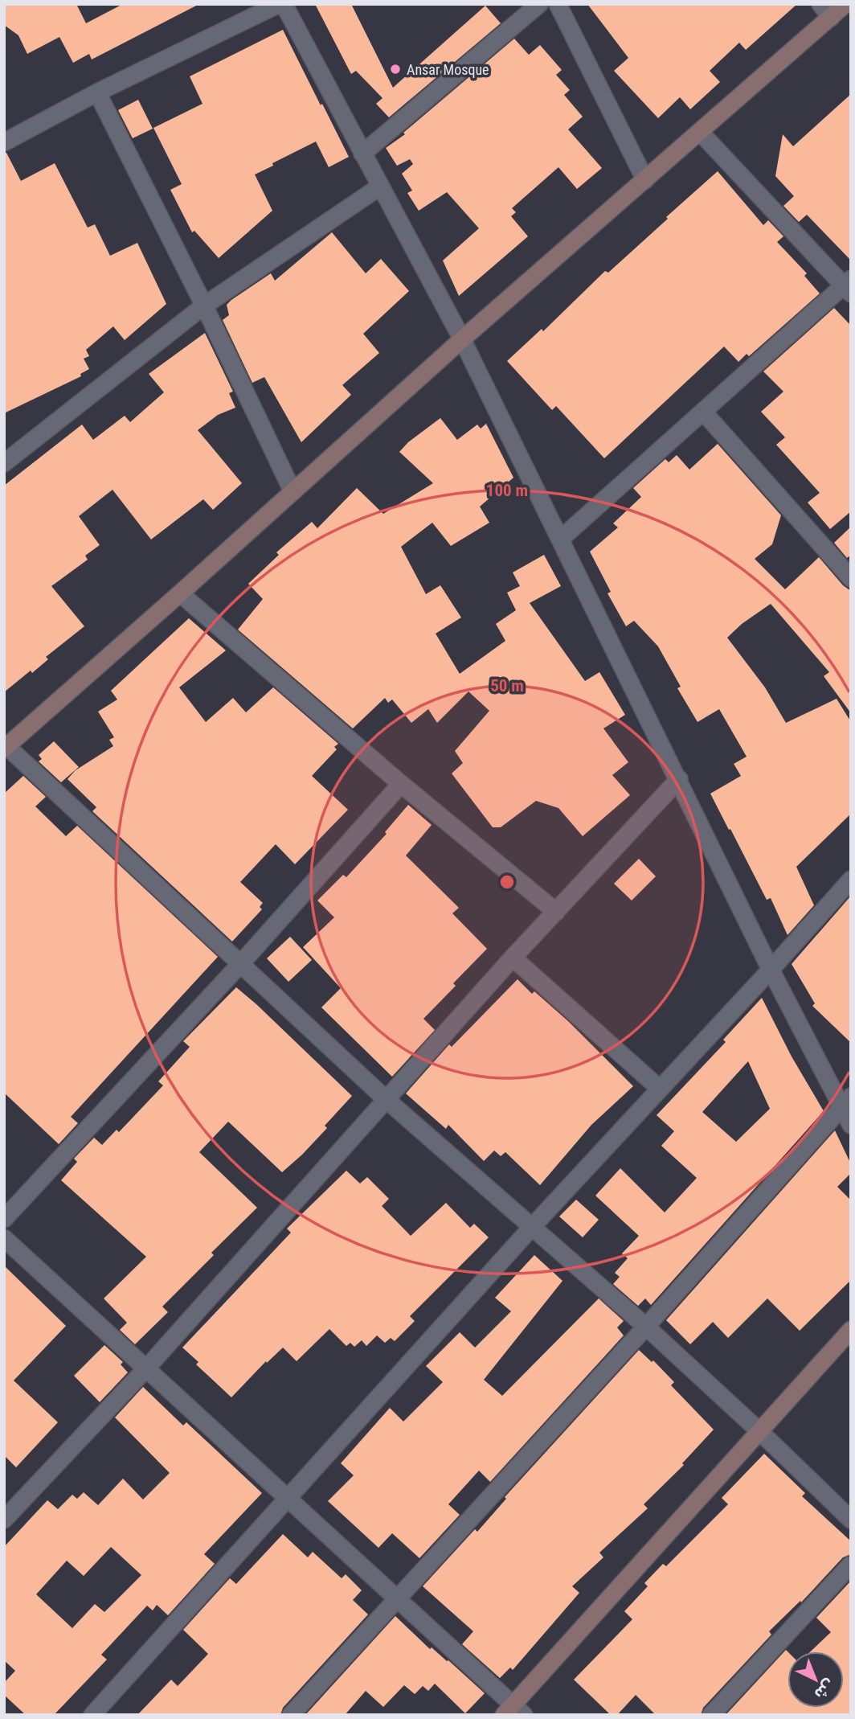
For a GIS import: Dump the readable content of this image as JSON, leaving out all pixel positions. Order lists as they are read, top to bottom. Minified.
{"places":["Ansar Mosque"],"north":"bottom right","rings":["100 m","50 m"]}
